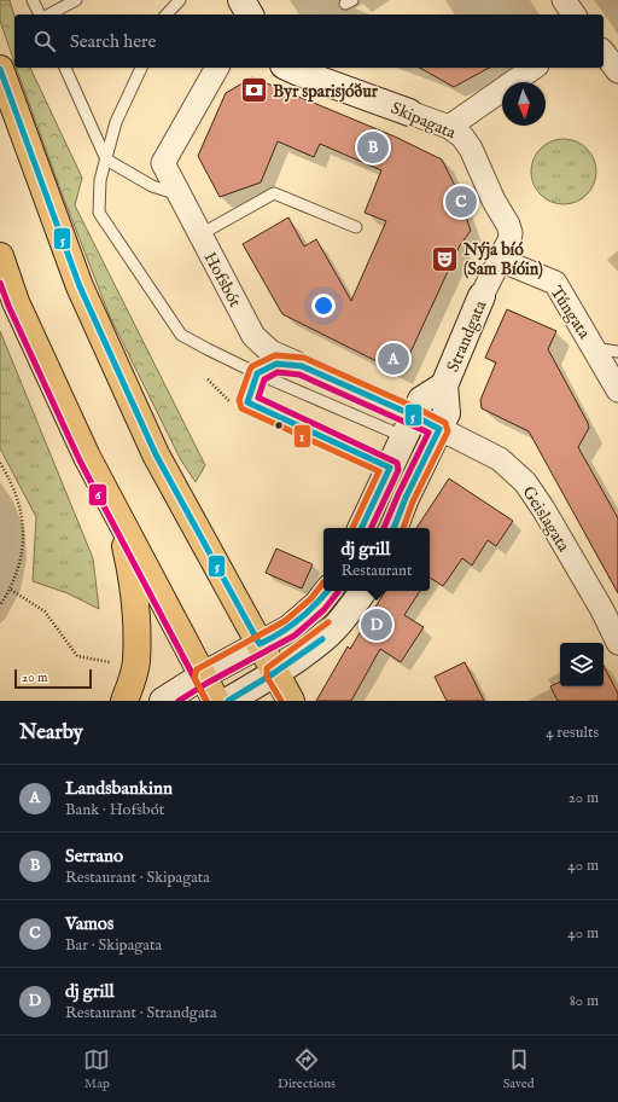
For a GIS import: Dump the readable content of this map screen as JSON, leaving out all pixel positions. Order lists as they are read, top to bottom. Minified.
{"streets":{"street":["Skipagata","Hofsbót","Túngata","Strandgata","Geislagata"]},"crossings":[["Skipagata","Strandgata"],["Hofsbót","Strandgata"],["Hofsbót","Geislagata"],["Túngata","Strandgata"],["Strandgata","Geislagata"]],"places":{"bank":["Byr sparisjóður"],"theatre":["Nýja bíó (Sam Bíóin)"]},"lines":["transit line 5","transit line 6","transit line 1"],"scale_bar":"20 m","north":"bottom","page":{"search":"Search here","pins":["B","C","A","D"],"popup":["dj grill","Restaurant"],"scale":"20 m","heading":["Nearby","4 results"],"list":[{"mark":"A","name":"Landsbankinn","note":"Bank · Hofsbót","value":"20 m"},{"mark":"B","name":"Serrano","note":"Restaurant · Skipagata","value":"40 m"},{"mark":"C","name":"Vamos","note":"Bar · Skipagata","value":"40 m"},{"mark":"D","name":"dj grill","note":"Restaurant · Strandgata","value":"80 m"}],"nav":["Map","Directions","Saved"]}}
